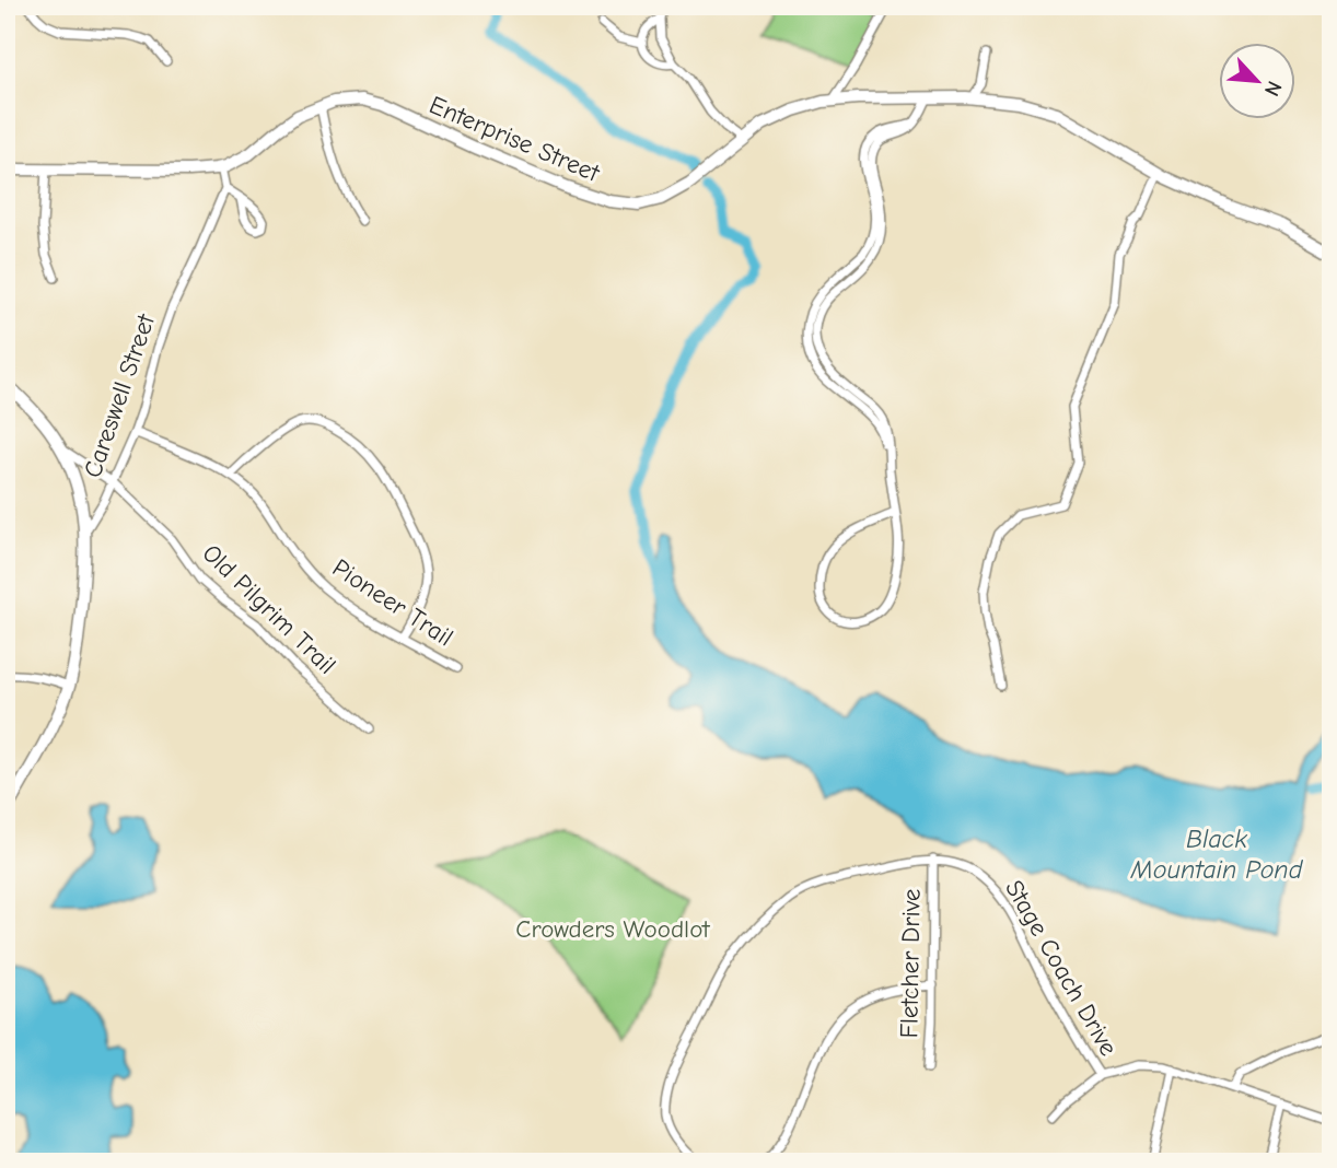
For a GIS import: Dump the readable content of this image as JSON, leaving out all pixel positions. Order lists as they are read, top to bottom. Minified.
{"streets":{"main road":["Enterprise Street","Careswell Street"],"street":["Pioneer Trail","Old Pilgrim Trail","Fletcher Drive","Stage Coach Drive"]},"crossings":[["Careswell Street","Pioneer Trail"],["Careswell Street","Old Pilgrim Trail"],["Fletcher Drive","Stage Coach Drive"]],"water":["Black Mountain Pond"],"parks":["Crowders Woodlot"],"north":"bottom right"}
